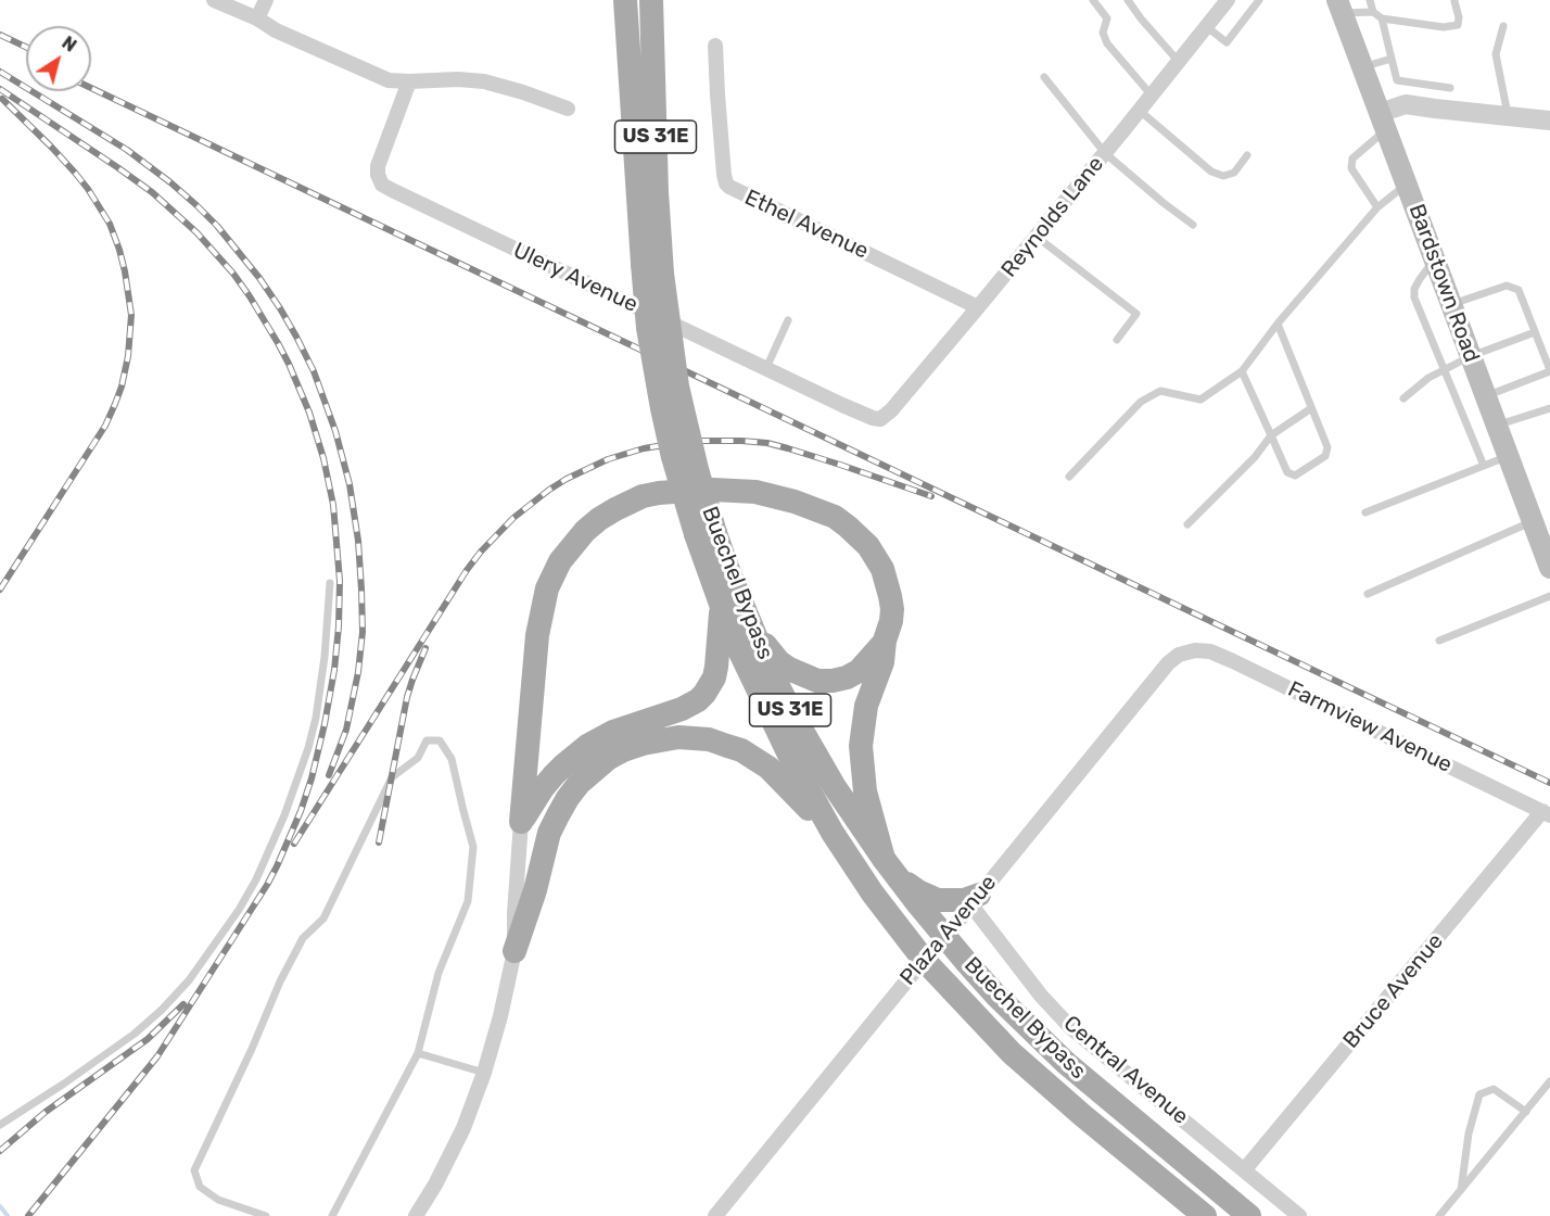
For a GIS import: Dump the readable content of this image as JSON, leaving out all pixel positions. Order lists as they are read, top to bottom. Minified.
{"streets":{"main road":["US 31E","Bardstown Road","Buechel Bypass"],"street":["Reynolds Lane","Ethel Avenue","Ulery Avenue","Farmview Avenue","Plaza Avenue","Bruce Avenue","Central Avenue"]},"crossings":[["Reynolds Lane","Ethel Avenue"],["Reynolds Lane","Ulery Avenue"],["Buechel Bypass","Plaza Avenue"],["Farmview Avenue","Plaza Avenue"],["Farmview Avenue","Bruce Avenue"],["Plaza Avenue","Central Avenue"],["Bruce Avenue","Central Avenue"]],"north":"top right"}
